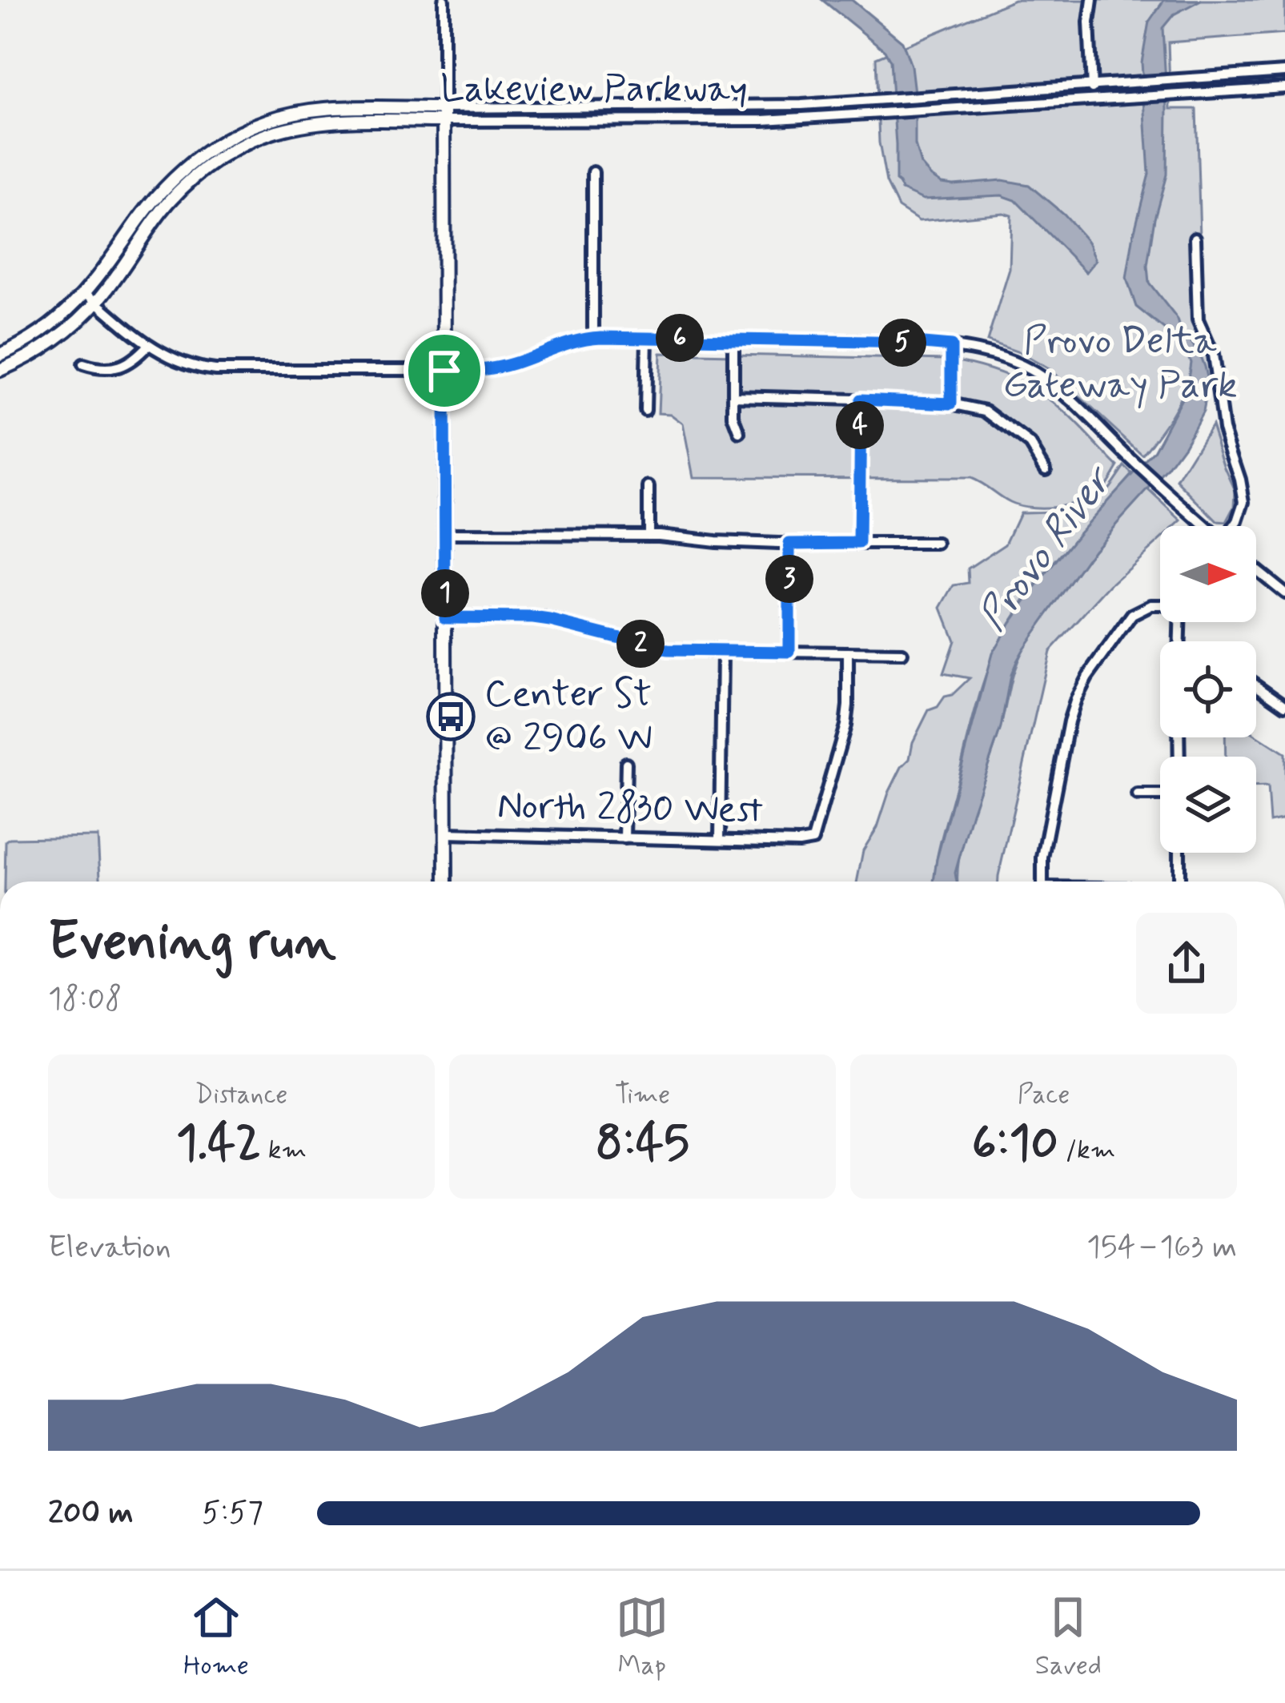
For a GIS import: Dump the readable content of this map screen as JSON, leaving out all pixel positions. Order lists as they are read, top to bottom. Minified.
{"streets":{"main road":["Lakeview Parkway"],"street":["North 2830 West"]},"water":["Provo River"],"parks":["Provo Delta Gateway Park"],"places":{"bus stop":["Center St @ 2906 W"]},"north":"right","page":{"pins":["6","5","4","3","1","2"],"heading":["Evening run","18:08"],"stats":[["Distance","1.42 km"],["Time","8:45"],["Pace","6:10 /km"]],"chart":["Elevation","154–163 m"],"list":[{"name":"200 m","note":"5:57"}],"tabs":["Home","Map","Saved"]}}
